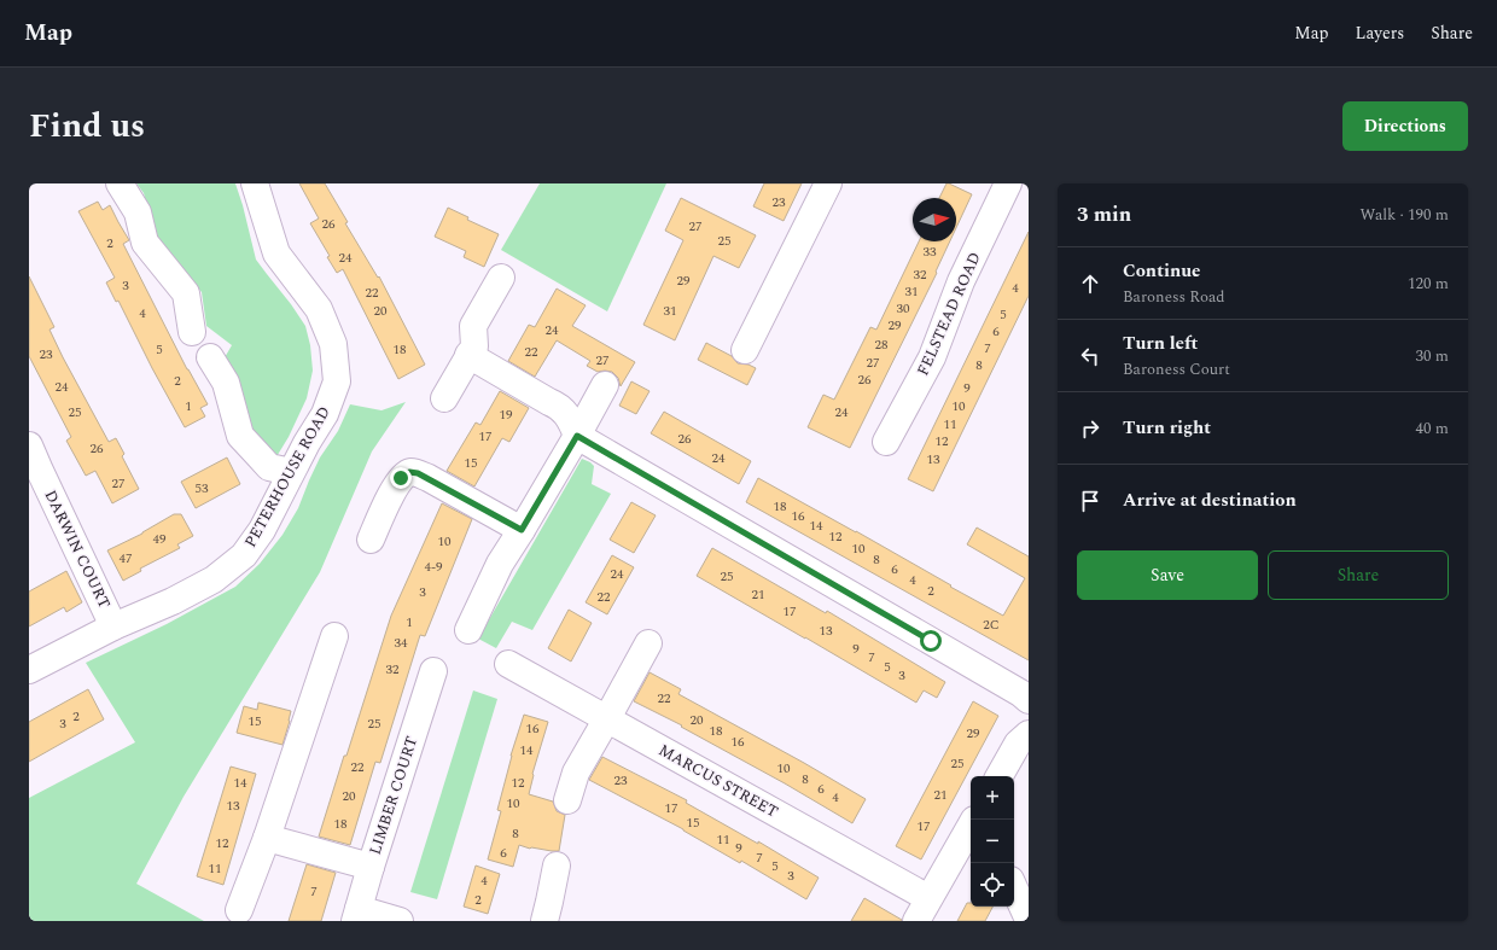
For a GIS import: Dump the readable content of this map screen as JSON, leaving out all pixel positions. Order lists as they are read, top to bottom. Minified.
{"streets":{"street":["FELSTEAD ROAD","PETERHOUSE ROAD","DARWIN COURT","MARCUS STREET","LIMBER COURT"]},"crossings":[["PETERHOUSE ROAD","DARWIN COURT"]],"house_numbers":["23","26","27","25","2","33","24","32","29","3","4","31","22","30","20","31","4","5","29","24","6","28","7","5","18","22","23","27","27","8","26","2","24","9","1","10","25","24","19","11","17","26","12","26","24","13","15","27","53","18","16","14","12","49","10","10","47","8","4-9","6","24","25","4","2","3","21","22","17","1","2C","13","34","9","7","5","32","3","22","2","20","15","3","25","16","18","29","16","14","25","22","10","8","23","14","12","6","21","20","4","10","13","17","15","18","17","8","11","12","9","6","7","5","11","3","4","7","2"],"north":"right","page":{"header":"Map","nav":["Map","Layers","Share"],"title":"Find us","buttons":["Directions",["Save","Share"]],"heading":["3 min","Walk · 190 m"],"list":[["Continue","Baroness Road","120 m"],["Turn left","Baroness Court","30 m"],["Turn right","40 m"],"Arrive at destination"],"map_buttons":["+","−"]}}
